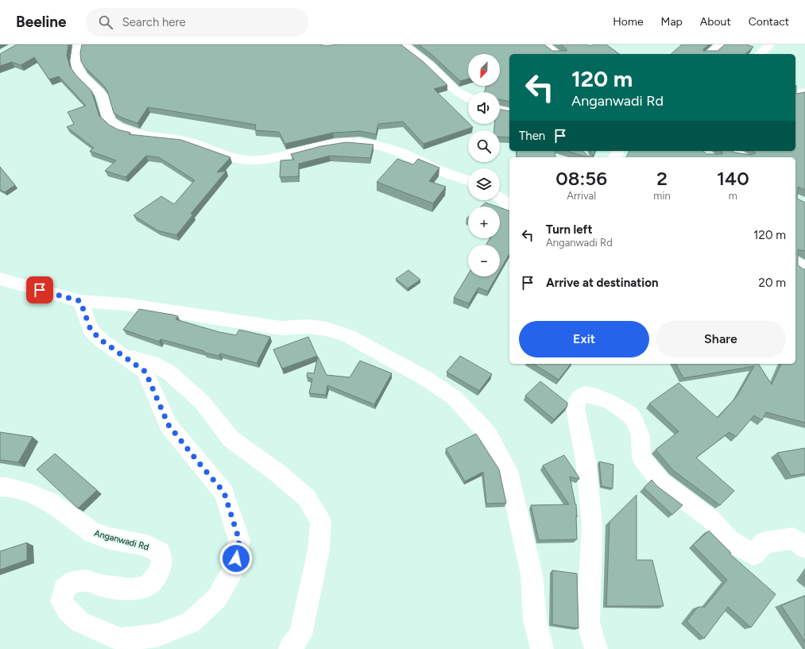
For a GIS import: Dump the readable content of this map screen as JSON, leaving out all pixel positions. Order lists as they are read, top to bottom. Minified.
{"streets":{"street":["Anganwadi Rd"]},"north":"bottom left","page":{"header":"Beeline","search":"Search here","nav":["Home","Map","About","Contact"],"map_buttons":["+","−"],"turn":["120 m","Anganwadi Rd"],"then":"Then","eta":["08:56","Arrival","2","min","140","m"],"list":[{"name":"Turn left","note":"Anganwadi Rd","value":"120 m"},{"name":"Arrive at destination","value":"20 m"}],"buttons":["Exit","Share"]}}
